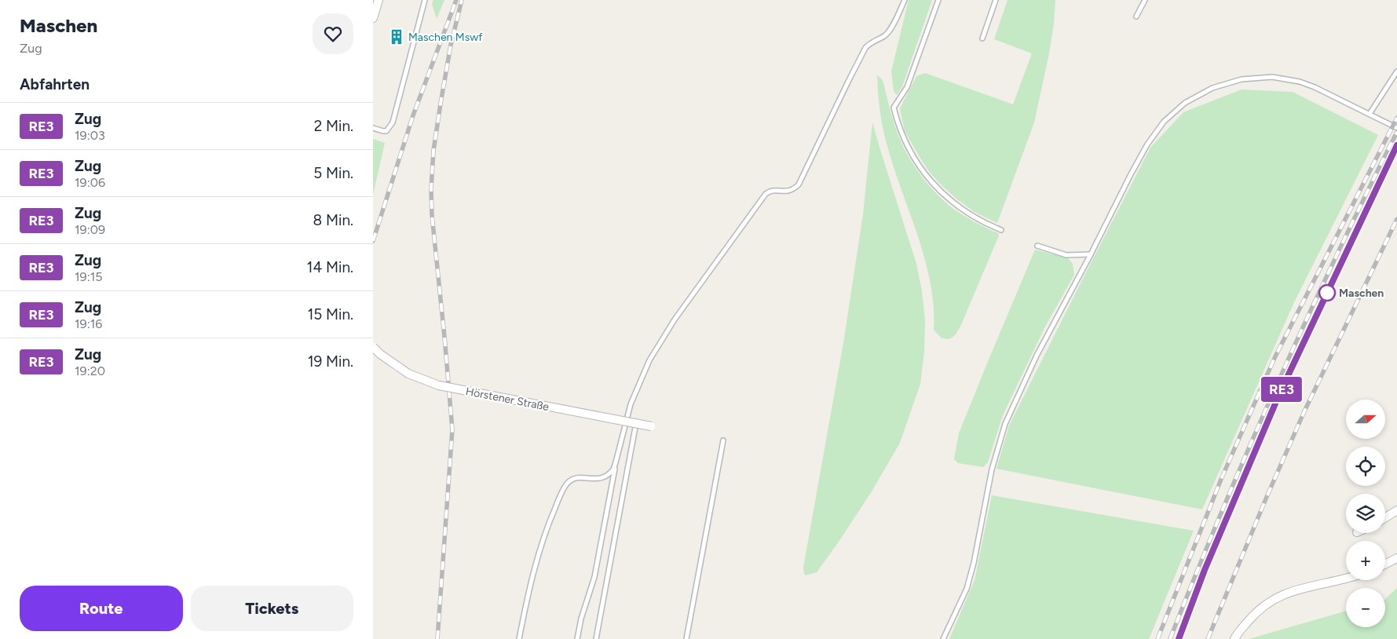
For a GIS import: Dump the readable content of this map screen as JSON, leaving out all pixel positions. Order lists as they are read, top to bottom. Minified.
{"streets":{"street":["Hörstener Straße"]},"places":{"building":["Maschen Mswf"],"other":["Maschen"]},"north":"right","page":{"heading":[["Maschen","Zug"],"Abfahrten"],"on_map":"RE3","list":[{"mark":"RE3","name":"Zug","note":"19:03","value":"2 Min."},{"mark":"RE3","name":"Zug","note":"19:06","value":"5 Min."},{"mark":"RE3","name":"Zug","note":"19:09","value":"8 Min."},{"mark":"RE3","name":"Zug","note":"19:15","value":"14 Min."},{"mark":"RE3","name":"Zug","note":"19:16","value":"15 Min."},{"mark":"RE3","name":"Zug","note":"19:20","value":"19 Min."}],"map_buttons":["+","−"],"buttons":["Route","Tickets"]}}
